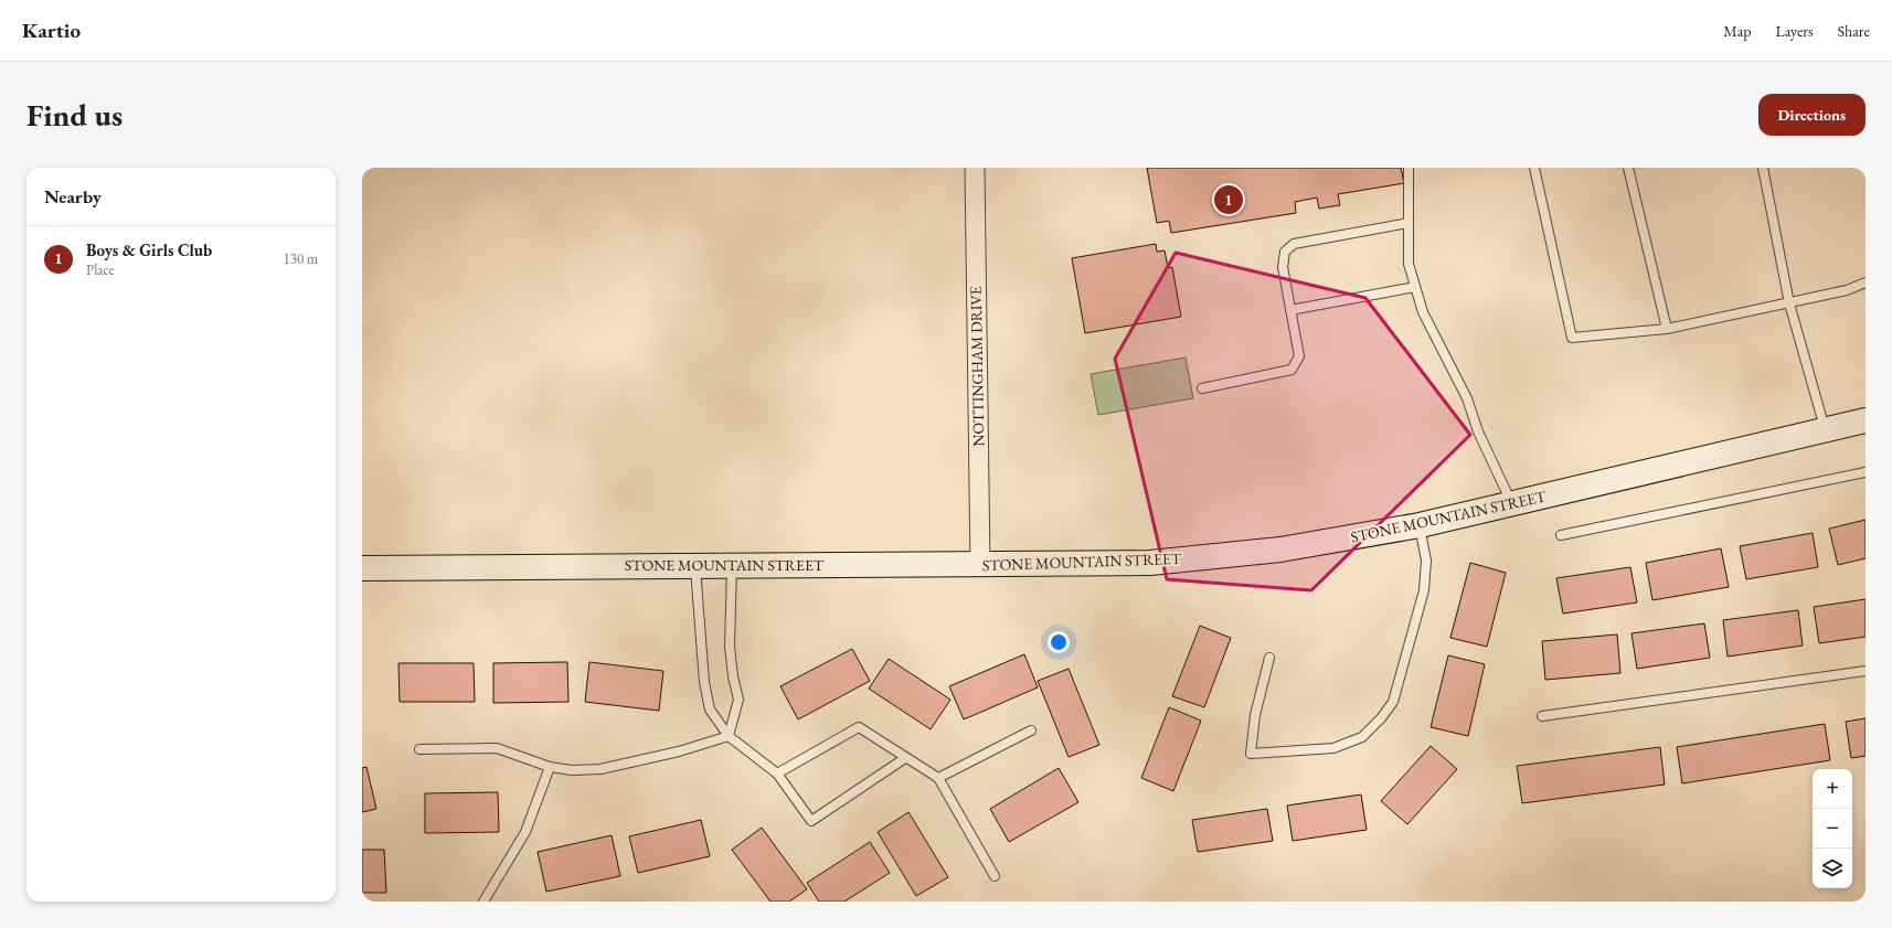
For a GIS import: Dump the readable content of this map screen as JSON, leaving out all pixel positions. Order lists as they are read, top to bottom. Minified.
{"streets":{"main road":["STONE MOUNTAIN STREET"],"street":["NOTTINGHAM DRIVE"]},"crossings":[["NOTTINGHAM DRIVE","STONE MOUNTAIN STREET"]],"page":{"header":"Kartio","nav":["Map","Layers","Share"],"buttons":"Directions","title":"Find us","heading":"Nearby","pins":"1","list":[{"mark":"1","name":"Boys & Girls Club","note":"Place","value":"130 m"}],"map_buttons":["+","−"]}}
